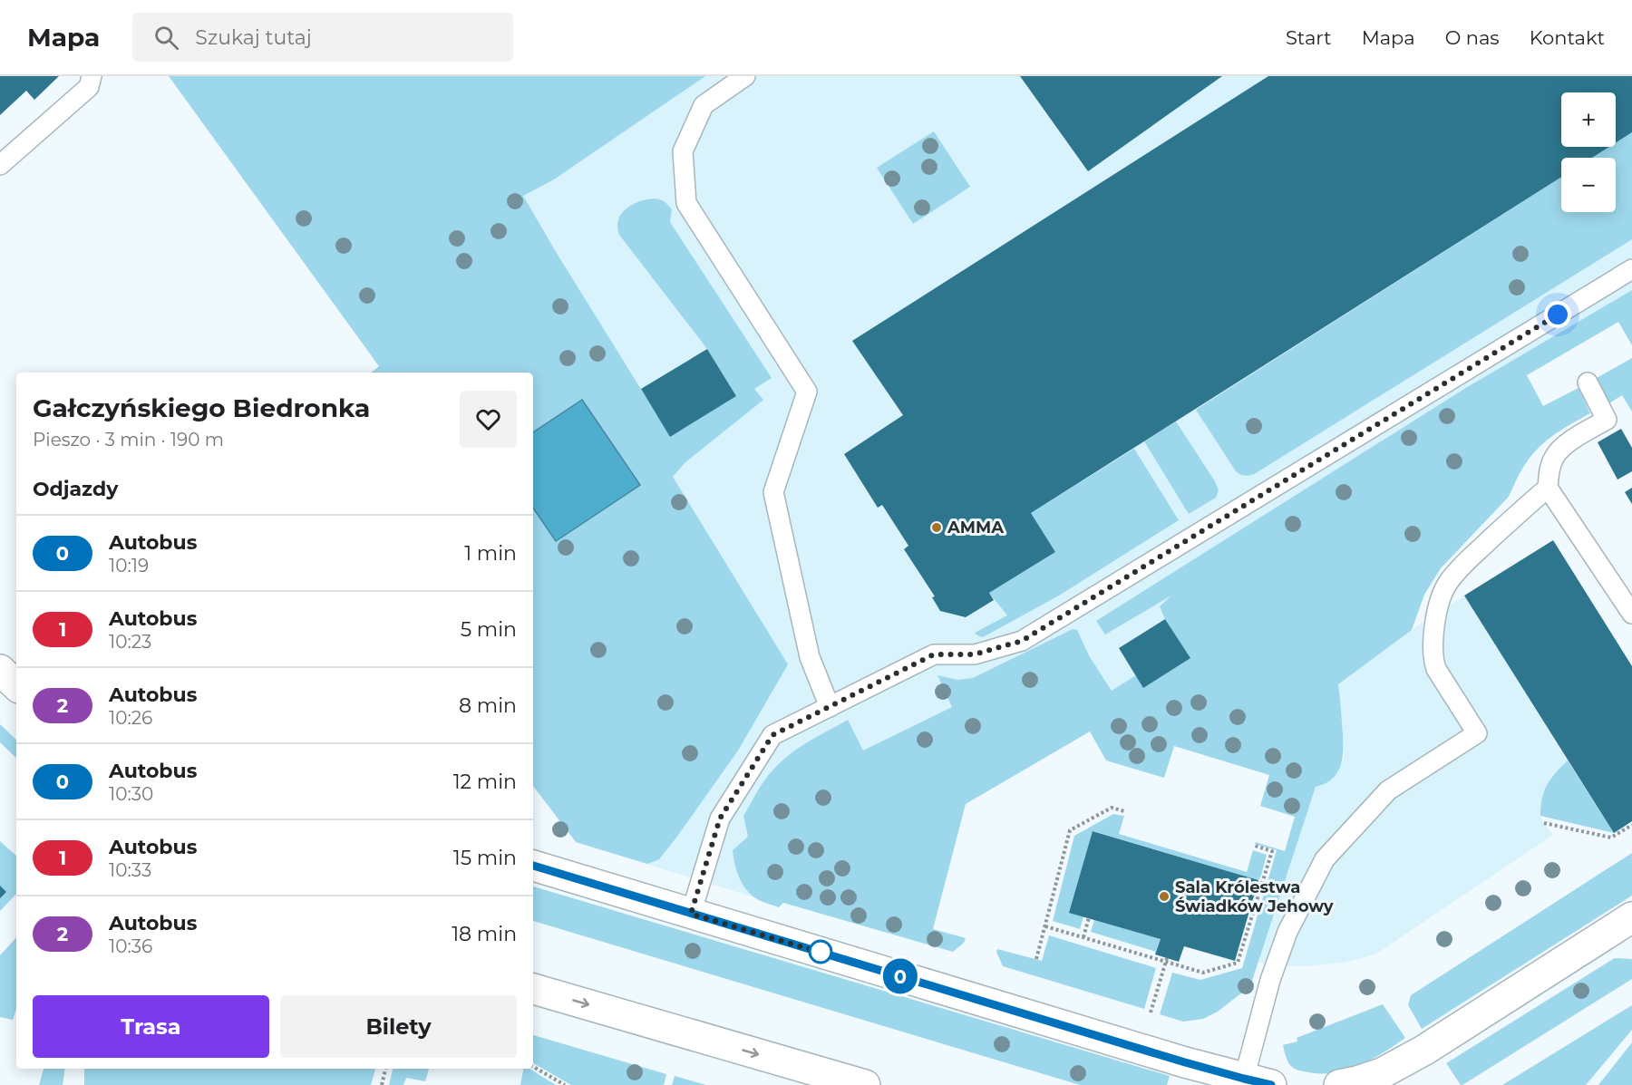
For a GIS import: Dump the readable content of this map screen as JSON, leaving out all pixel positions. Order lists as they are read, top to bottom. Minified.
{"places":["AMMA","Sala Królestwa Świadków Jehowy"],"lines":["bus line 0"],"page":{"header":"Mapa","search":"Szukaj tutaj","nav":["Start","Mapa","O nas","Kontakt"],"on_map":"0","map_buttons":["+","−"],"heading":[["Gałczyńskiego Biedronka","Pieszo · 3 min · 190 m"],"Odjazdy"],"list":[{"mark":"0","name":"Autobus","note":"10:19","value":"1 min"},{"mark":"1","name":"Autobus","note":"10:23","value":"5 min"},{"mark":"2","name":"Autobus","note":"10:26","value":"8 min"},{"mark":"0","name":"Autobus","note":"10:30","value":"12 min"},{"mark":"1","name":"Autobus","note":"10:33","value":"15 min"},{"mark":"2","name":"Autobus","note":"10:36","value":"18 min"}],"buttons":["Trasa","Bilety"]}}
